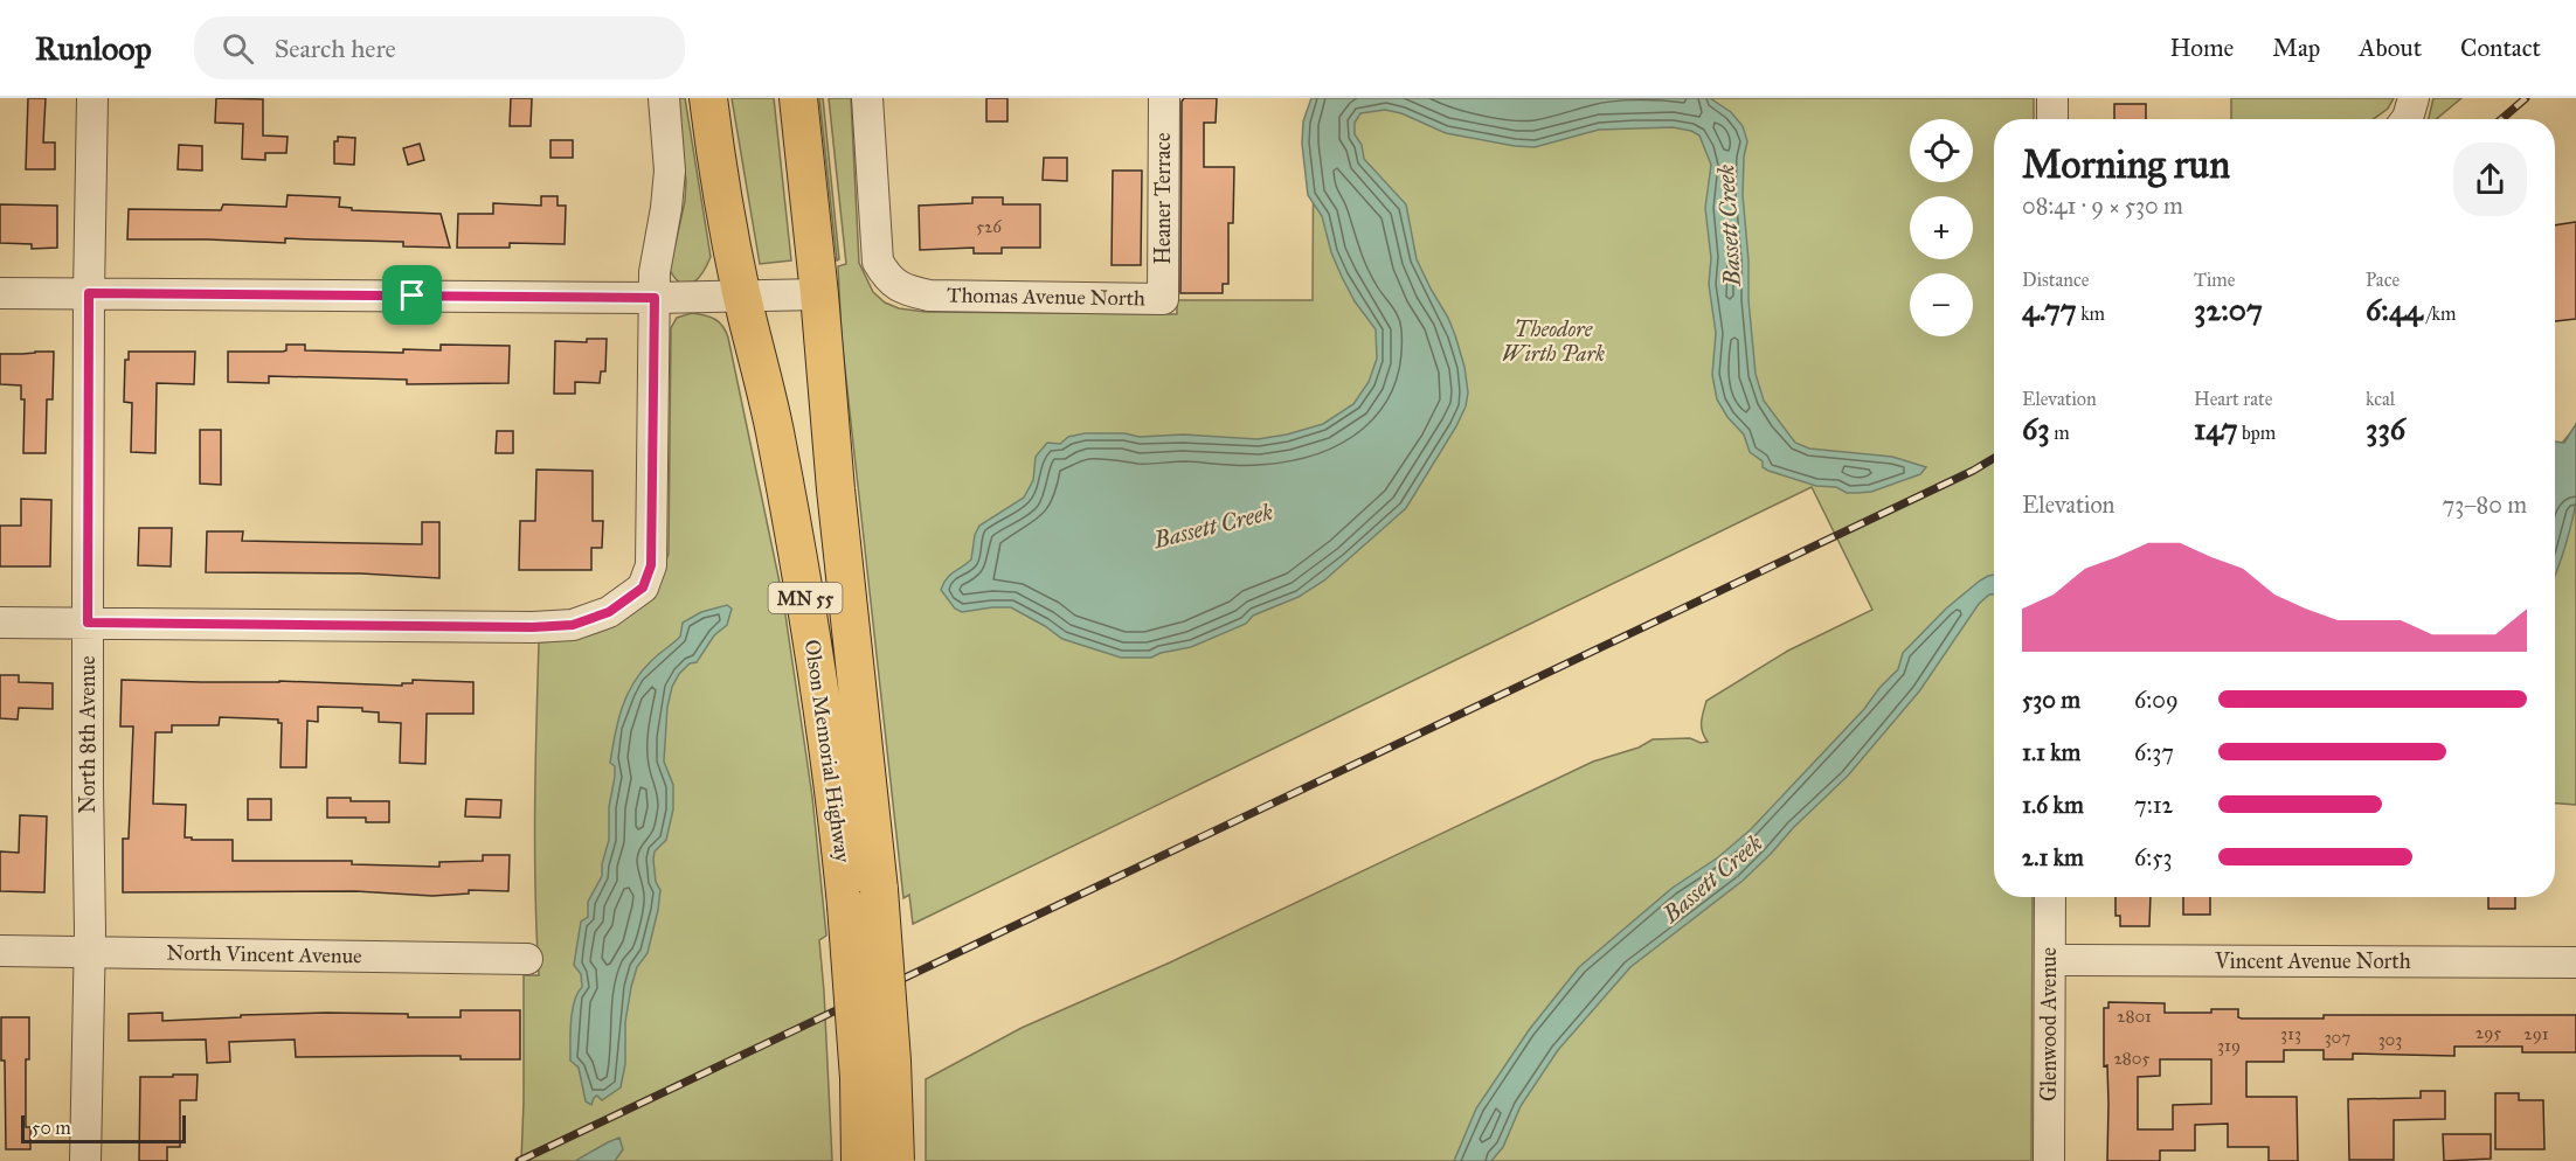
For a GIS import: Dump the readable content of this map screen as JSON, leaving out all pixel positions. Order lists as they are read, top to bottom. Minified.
{"streets":{"main road":["MN 55","Olson Memorial Highway"],"street":["Heaner Terrace","Thomas Avenue North","North 8th Avenue","North Vincent Avenue","Vincent Avenue North","Glenwood Avenue"]},"crossings":[["Heaner Terrace","Thomas Avenue North"],["North 8th Avenue","North Vincent Avenue"],["Vincent Avenue North","Glenwood Avenue"]],"water":["Bassett Creek"],"parks":["Theodore Wirth Park"],"house_numbers":["526","2801","295","313","291","307","303","319","2805"],"scale_bar":"50 m","page":{"header":"Runloop","search":"Search here","nav":["Home","Map","About","Contact"],"map_buttons":["+","−"],"heading":["Morning run","08:41 · 9 × 530 m"],"stats":[["Distance","4.77 km"],["Time","32:07"],["Pace","6:44 /km"],["Elevation","63 m"],["Heart rate","147 bpm"],["kcal","336"]],"chart":["Elevation","73–80 m"],"list":[{"name":"530 m","note":"6:09"},{"name":"1.1 km","note":"6:37"},{"name":"1.6 km","note":"7:12"},{"name":"2.1 km","note":"6:53"}],"scale":"50 m"}}
